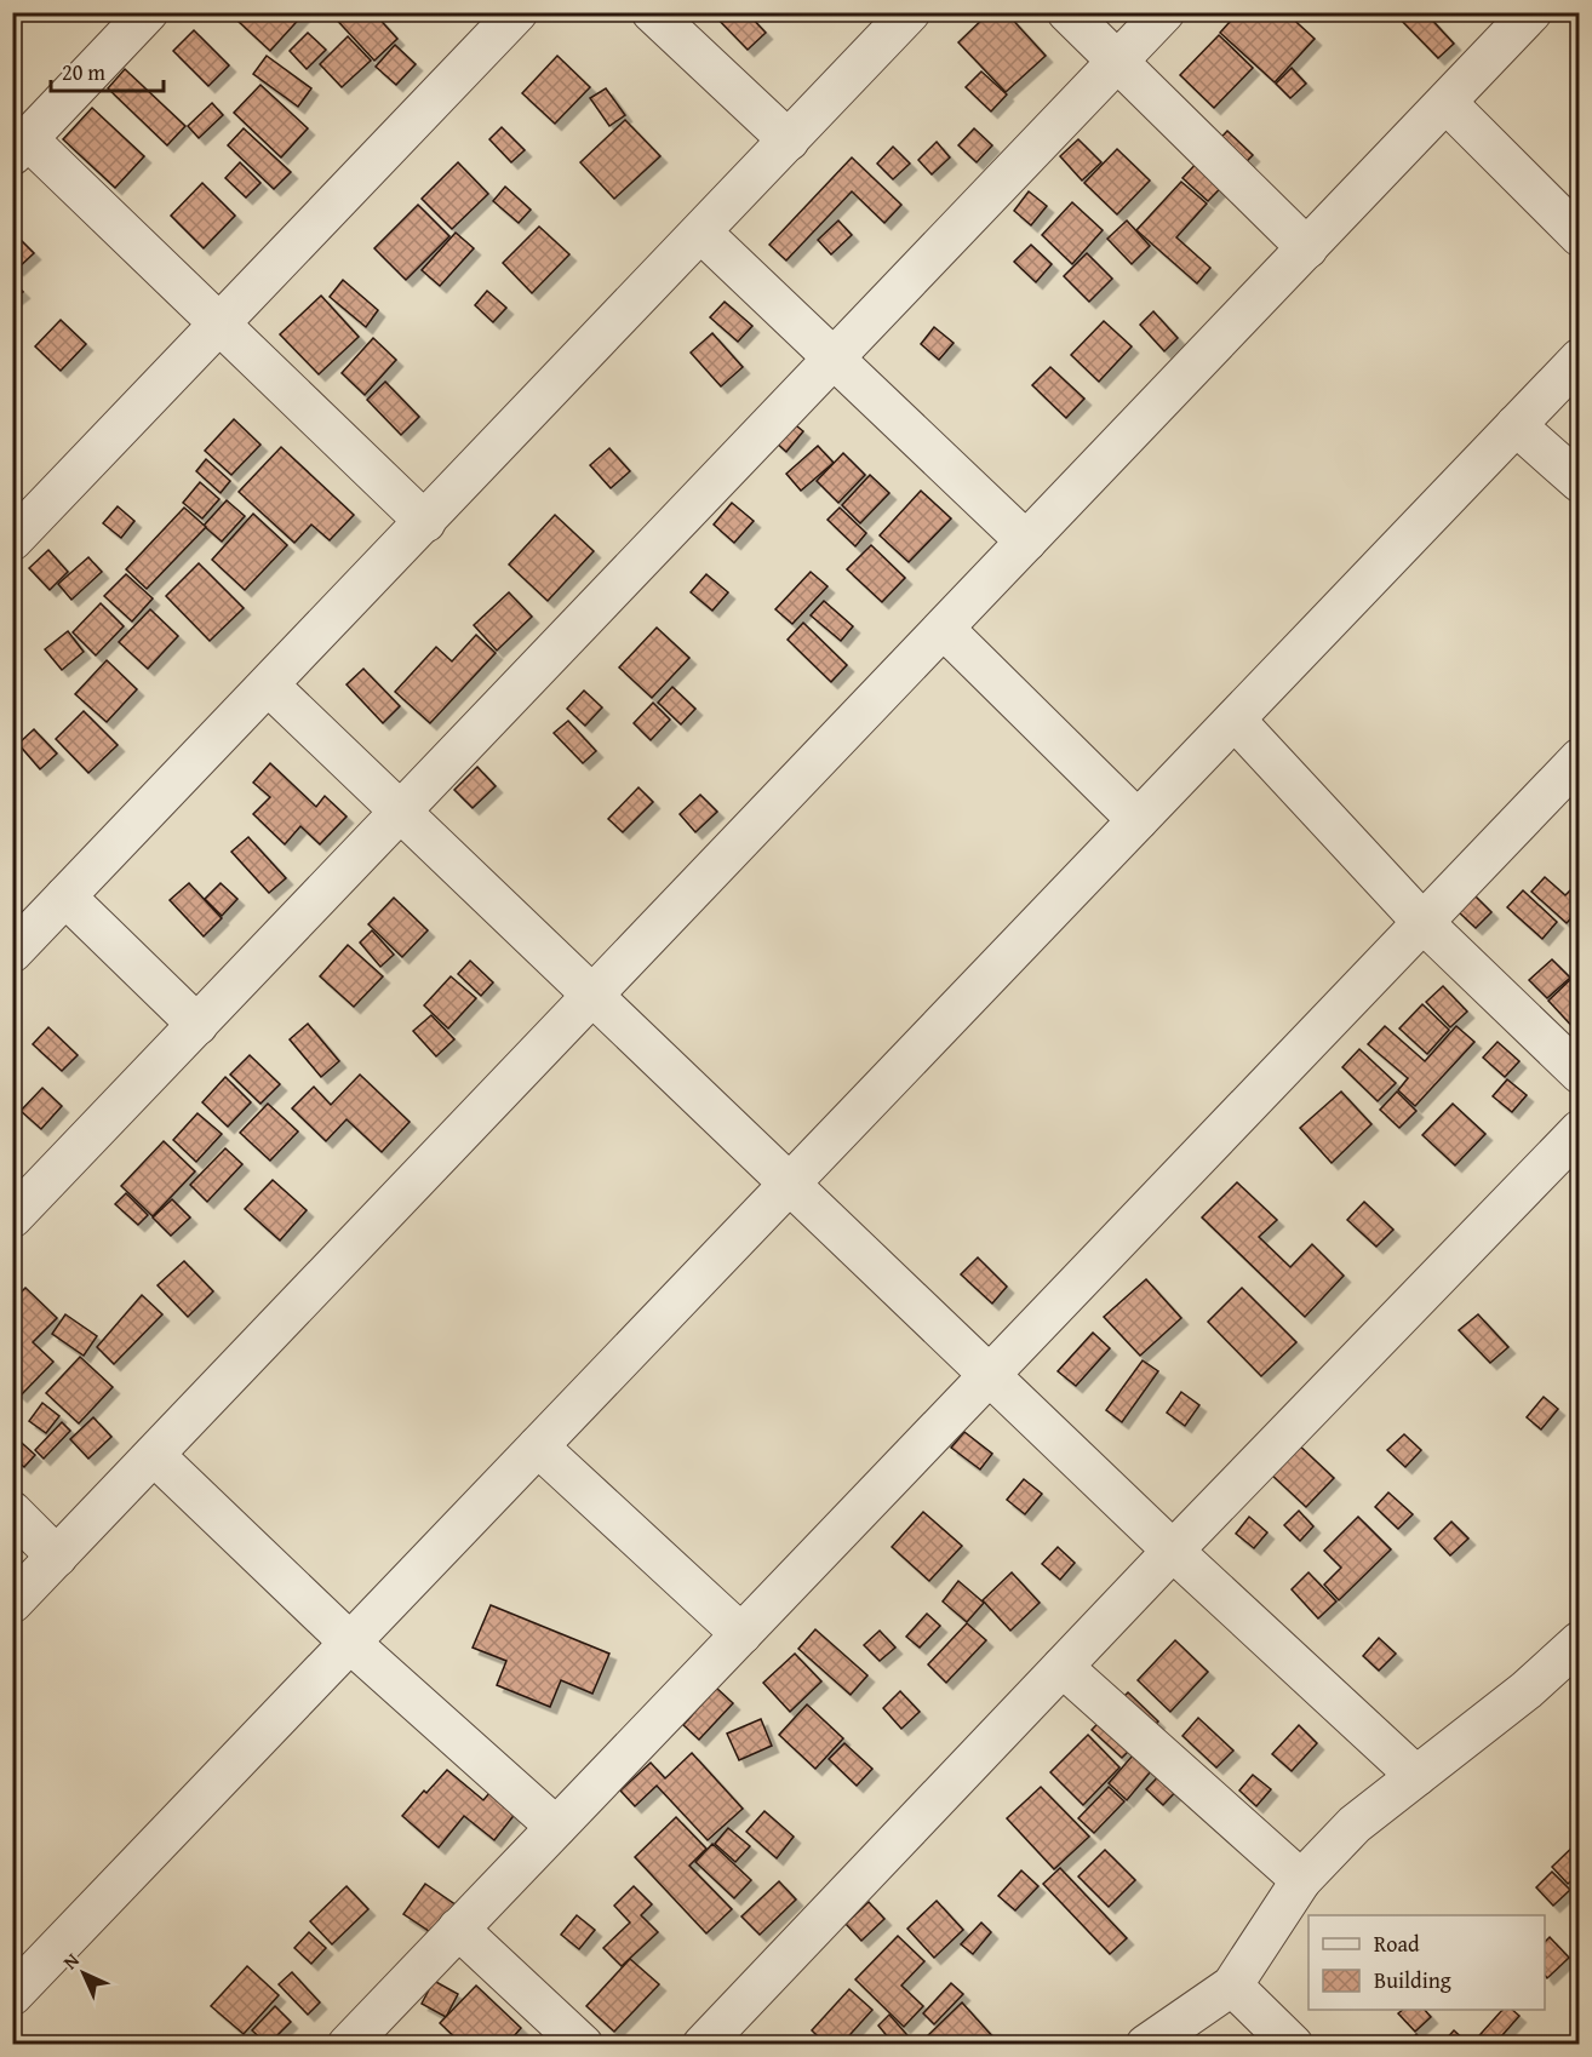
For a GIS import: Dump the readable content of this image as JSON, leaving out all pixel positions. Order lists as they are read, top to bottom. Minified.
{"legend":["Road","Building"],"scale_bar":"20 m","north":"top left"}
